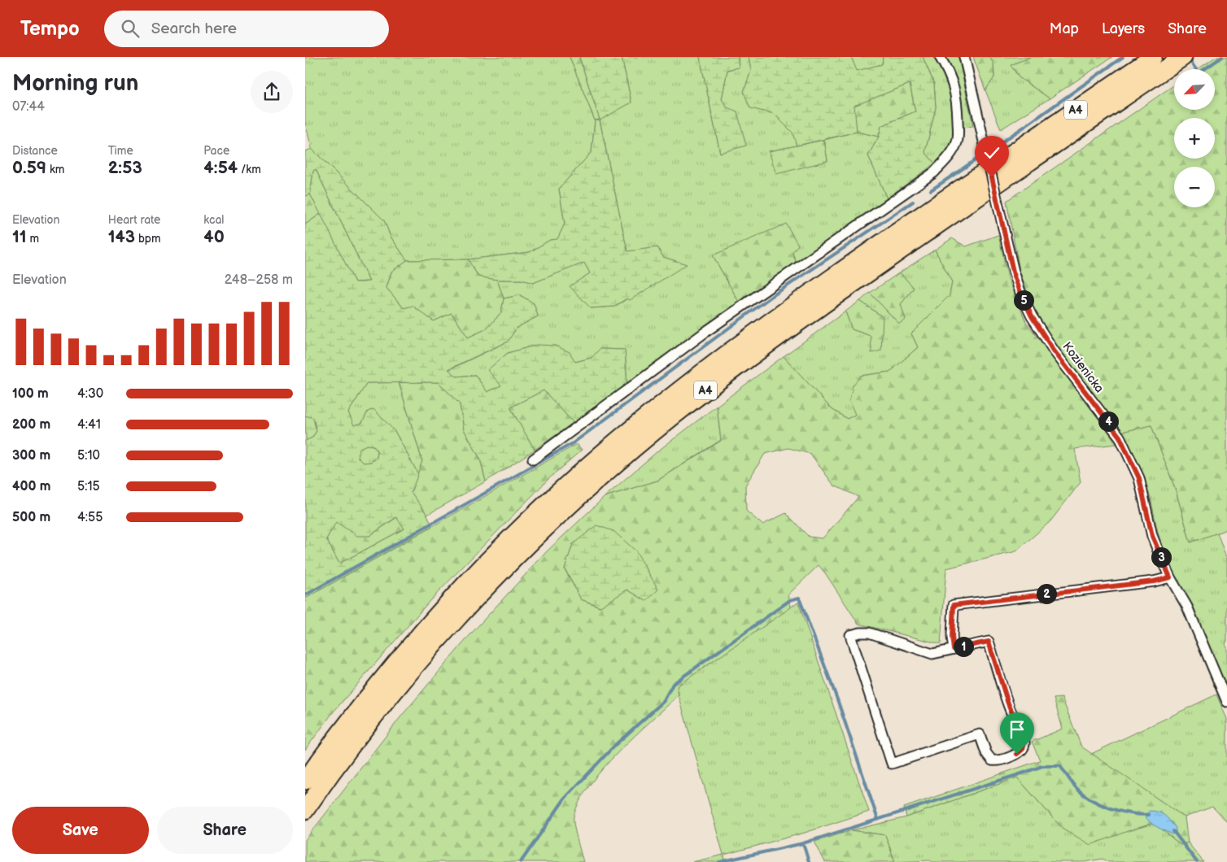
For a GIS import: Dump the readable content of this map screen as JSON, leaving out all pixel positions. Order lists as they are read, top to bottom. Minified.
{"streets":{"highway":["A4"],"street":["Kozienicka"]},"north":"bottom left","page":{"header":"Tempo","search":"Search here","nav":["Map","Layers","Share"],"heading":["Morning run","07:44"],"map_buttons":["+","−"],"stats":[["Distance","0.59 km"],["Time","2:53"],["Pace","4:54 /km"],["Elevation","11 m"],["Heart rate","143 bpm"],["kcal","40"]],"chart":["Elevation","248–258 m"],"pins":["5","4","3","2","1"],"list":[{"name":"100 m","note":"4:30"},{"name":"200 m","note":"4:41"},{"name":"300 m","note":"5:10"},{"name":"400 m","note":"5:15"},{"name":"500 m","note":"4:55"}],"buttons":["Save","Share"]}}
